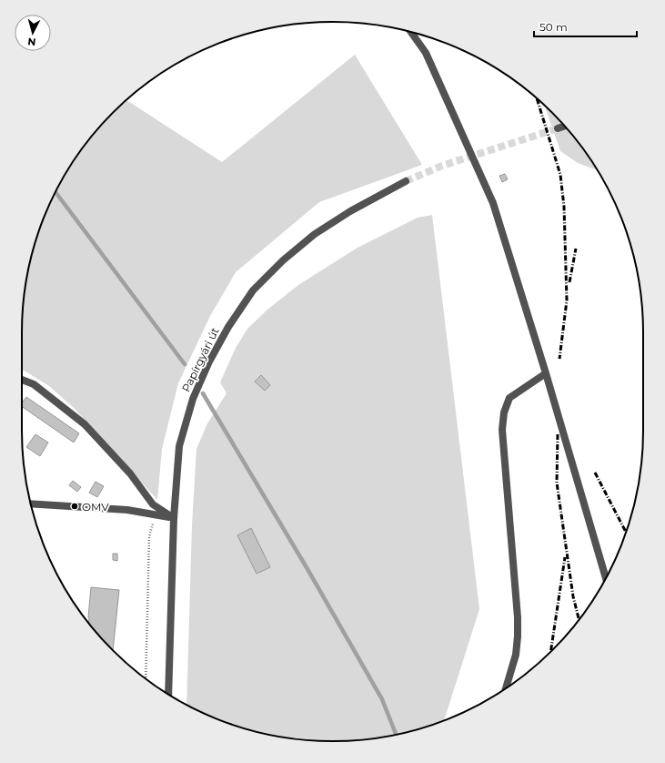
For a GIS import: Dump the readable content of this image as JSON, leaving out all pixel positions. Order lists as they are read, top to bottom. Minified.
{"streets":{"street":["Papírgyári út"]},"places":["OMV"],"scale_bar":"50 m","north":"bottom"}
